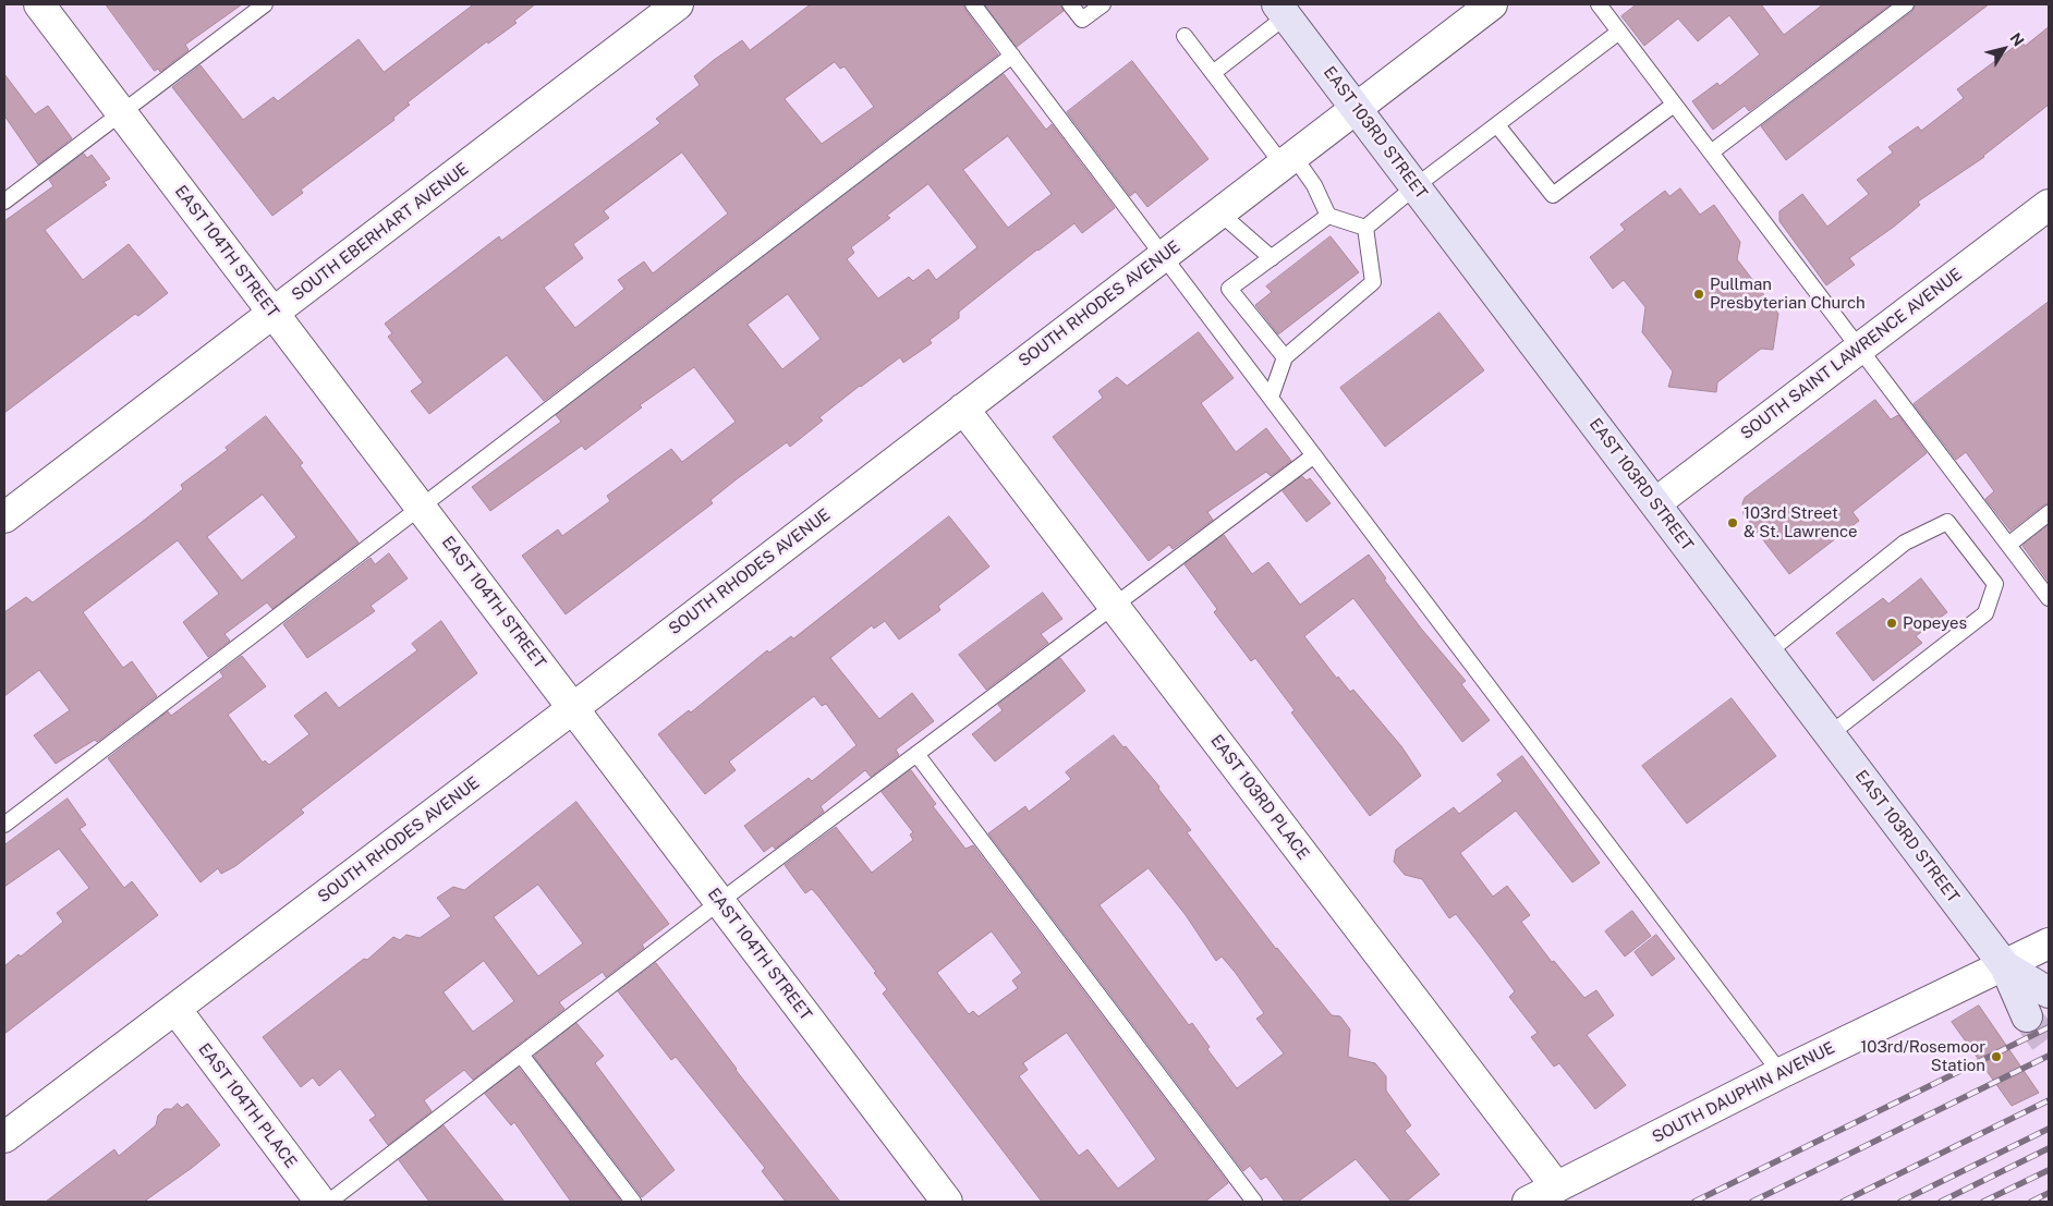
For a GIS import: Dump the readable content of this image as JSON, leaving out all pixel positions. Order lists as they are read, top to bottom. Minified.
{"streets":{"main road":["EAST 103RD STREET"],"street":["SOUTH EBERHART AVENUE","EAST 104TH STREET","SOUTH RHODES AVENUE","SOUTH SAINT LAWRENCE AVENUE","EAST 103RD PLACE","SOUTH DAUPHIN AVENUE","EAST 104TH PLACE"]},"crossings":[["EAST 103RD STREET","SOUTH RHODES AVENUE"],["EAST 103RD STREET","SOUTH SAINT LAWRENCE AVENUE"],["EAST 103RD STREET","SOUTH DAUPHIN AVENUE"],["SOUTH EBERHART AVENUE","EAST 104TH STREET"],["EAST 104TH STREET","SOUTH RHODES AVENUE"],["SOUTH RHODES AVENUE","EAST 103RD PLACE"],["SOUTH RHODES AVENUE","EAST 104TH PLACE"],["EAST 103RD PLACE","SOUTH DAUPHIN AVENUE"]],"places":["Pullman Presbyterian Church","103rd Street & St. Lawrence","Popeyes","103rd/Rosemoor Station"],"north":"top right"}
